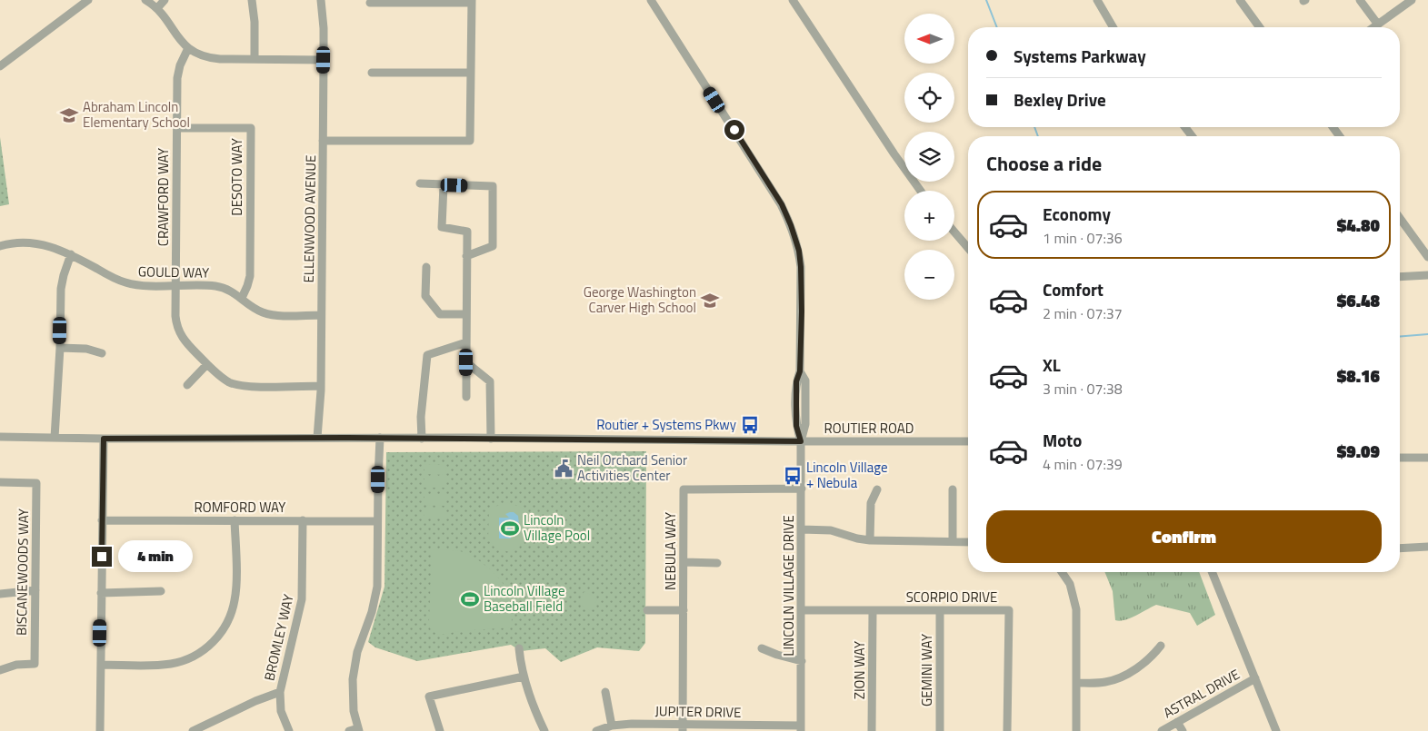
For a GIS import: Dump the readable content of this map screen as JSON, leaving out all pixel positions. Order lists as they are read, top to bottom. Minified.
{"streets":{"street":["DESOTO WAY","CRAWFORD WAY","ELLENWOOD AVENUE","GOULD WAY","ROUTIER ROAD","ROMFORD WAY","NEBULA WAY","BISCANEWOODS WAY","LINCOLN VILLAGE DRIVE","SCORPIO DRIVE","BROMLEY WAY","ZION WAY","GEMINI WAY","ASTRAL DRIVE","JUPITER DRIVE"]},"crossings":[["DESOTO WAY","CRAWFORD WAY"],["DESOTO WAY","GOULD WAY"],["CRAWFORD WAY","ELLENWOOD AVENUE"],["CRAWFORD WAY","GOULD WAY"],["ELLENWOOD AVENUE","GOULD WAY"],["ELLENWOOD AVENUE","ROUTIER ROAD"],["ROUTIER ROAD","LINCOLN VILLAGE DRIVE"],["ROMFORD WAY","BROMLEY WAY"],["NEBULA WAY","LINCOLN VILLAGE DRIVE"],["NEBULA WAY","JUPITER DRIVE"],["LINCOLN VILLAGE DRIVE","SCORPIO DRIVE"],["LINCOLN VILLAGE DRIVE","JUPITER DRIVE"],["SCORPIO DRIVE","ZION WAY"],["SCORPIO DRIVE","GEMINI WAY"]],"places":{"school or university":["Abraham Lincoln Elementary School","George Washington Carver High School"],"bus stop":["Routier + Systems Pkwy","Lincoln Village + Nebula"],"public building":["Neil Orchard Senior Activities Center"],"sports":["Lincoln Village Pool","Lincoln Village Baseball Field"]},"north":"left","page":{"map_buttons":["+","−"],"banner":["Systems Parkway","Bexley Drive"],"heading":"Choose a ride","list":[{"name":"Economy","note":"1 min · 07:36","value":"$4.80"},{"name":"Comfort","note":"2 min · 07:37","value":"$6.48"},{"name":"XL","note":"3 min · 07:38","value":"$8.16"},{"name":"Moto","note":"4 min · 07:39","value":"$9.09"}],"buttons":"Confirm","bubble":"4 min"}}
